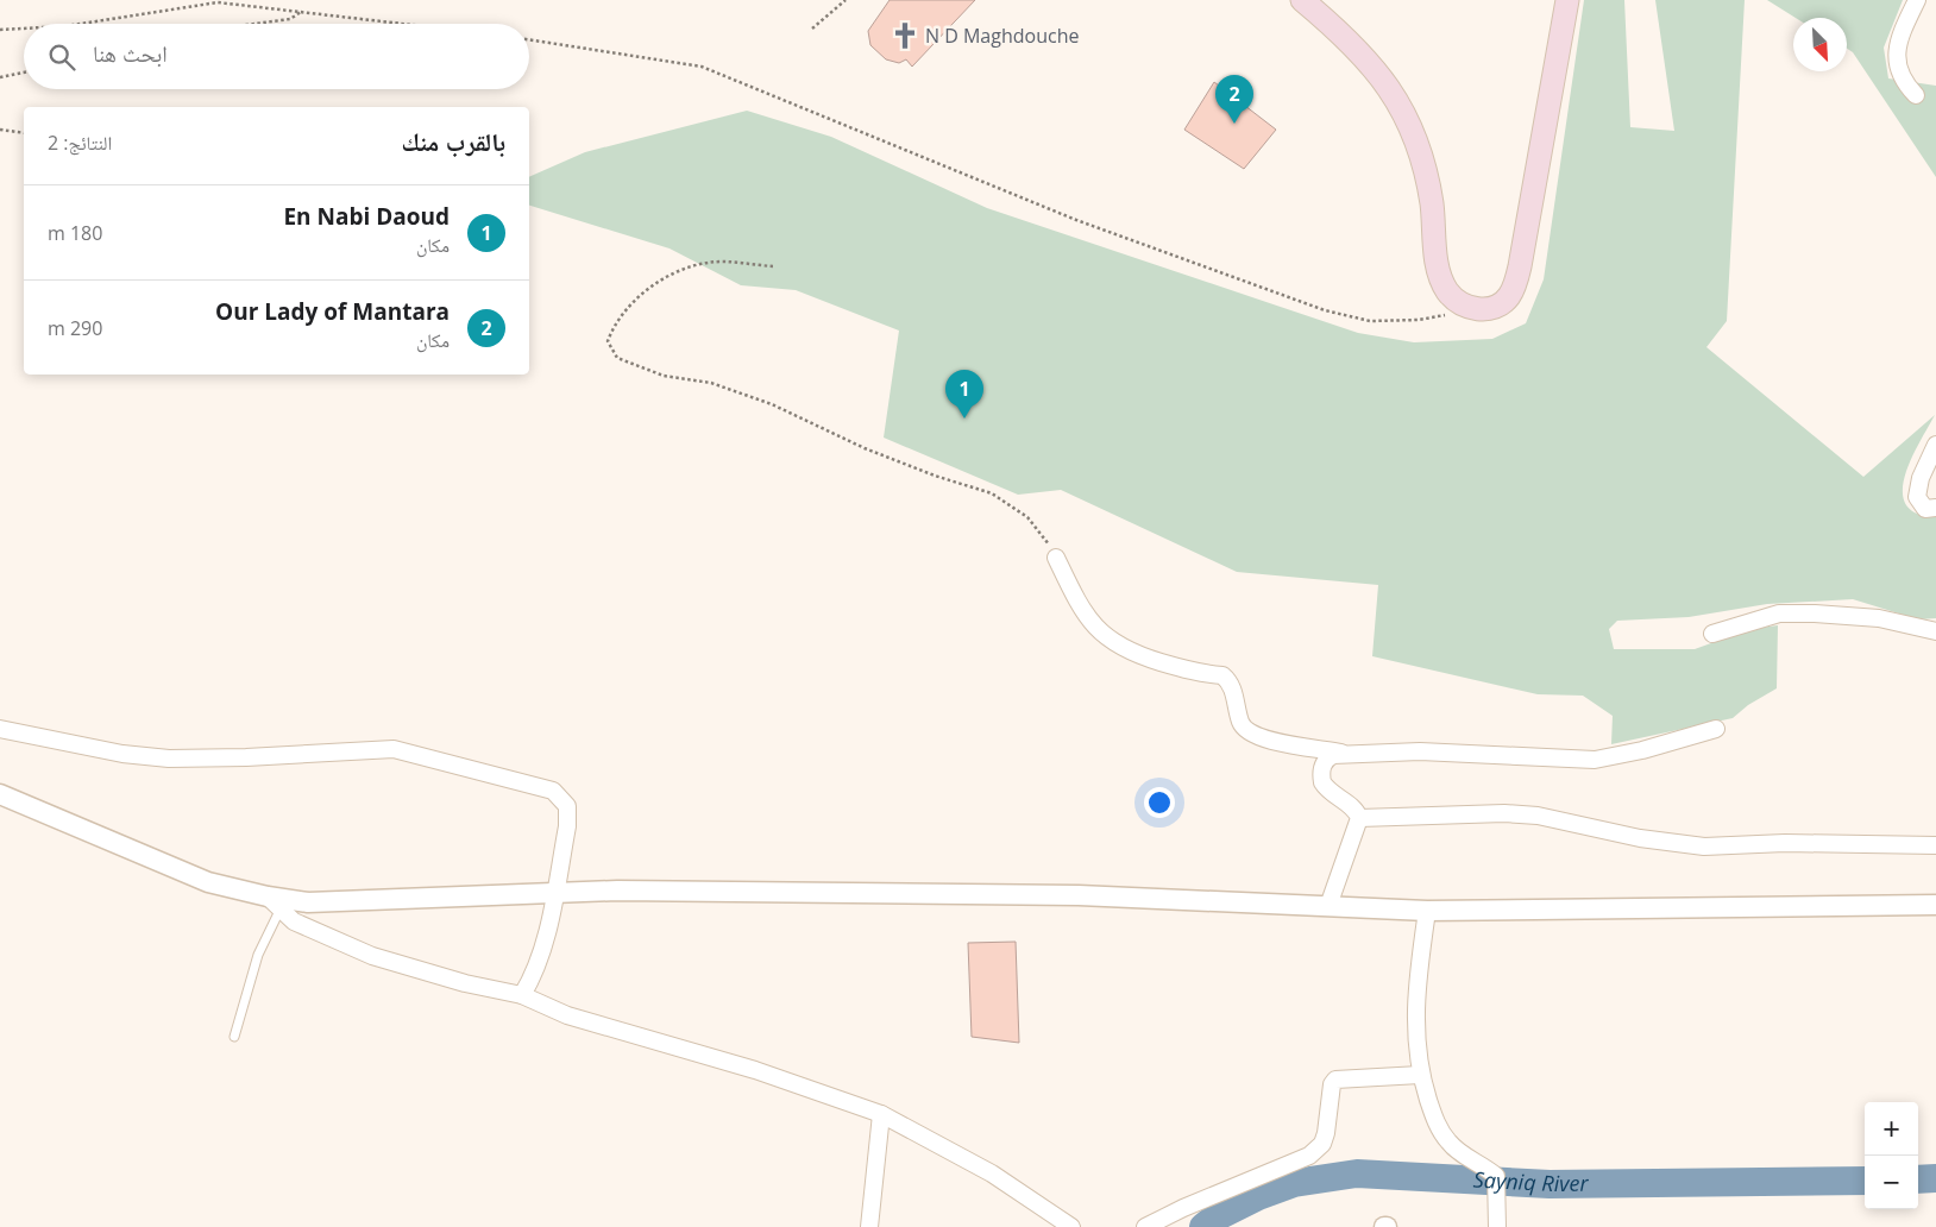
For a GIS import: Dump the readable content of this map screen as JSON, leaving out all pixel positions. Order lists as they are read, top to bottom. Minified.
{"water":["Sayniq River"],"places":{"church":["N D Maghdouche"]},"north":"bottom right","page":{"search":"ابحث هنا","pins":["2","1"],"heading":["بالقرب منك","النتائج: 2"],"list":[{"mark":"1","name":"En Nabi Daoud","note":"مكان","value":"180 m"},{"mark":"2","name":"Our Lady of Mantara","note":"مكان","value":"290 m"}],"map_buttons":["+","−"]}}
